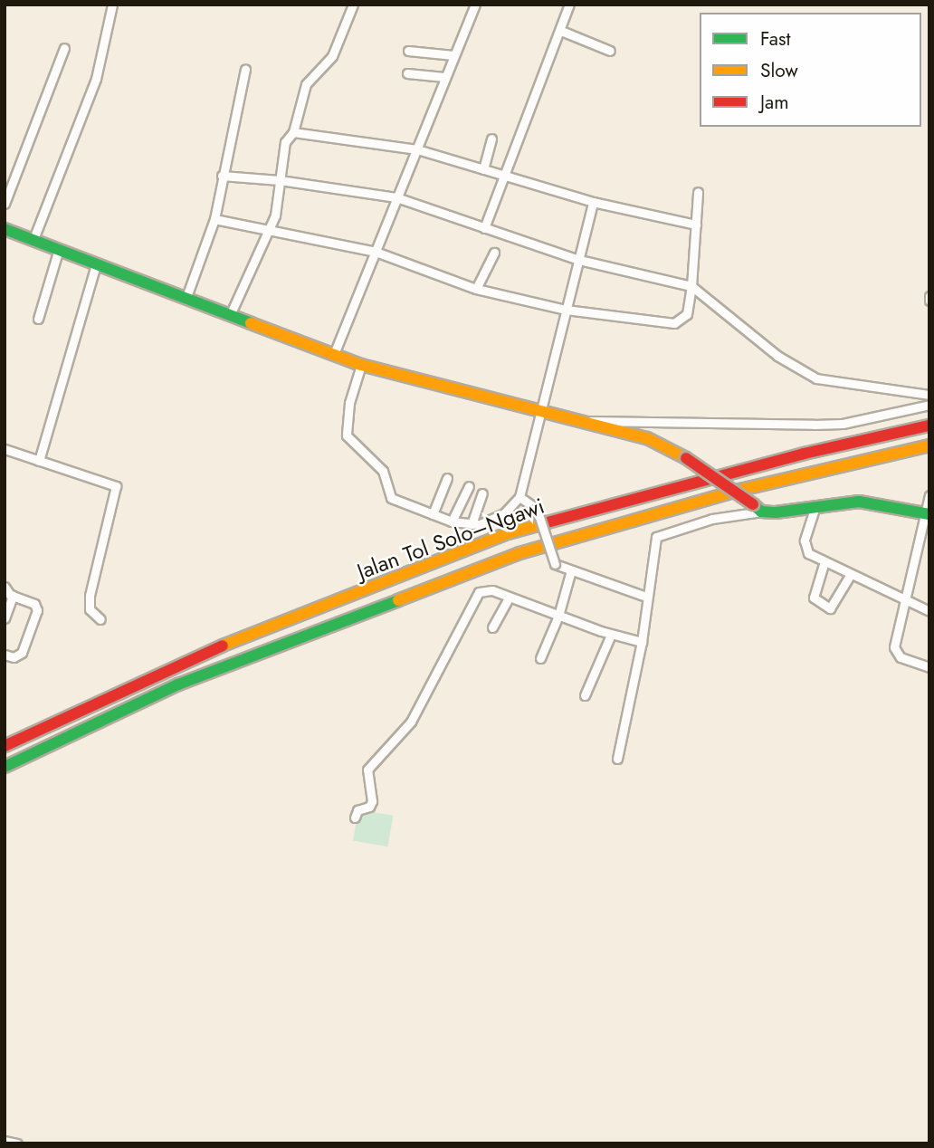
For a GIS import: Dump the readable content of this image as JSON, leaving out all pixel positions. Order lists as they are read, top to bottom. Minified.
{"streets":{"main road":["Jalan Tol Solo–Ngawi"]},"legend":["Fast","Slow","Jam"]}
